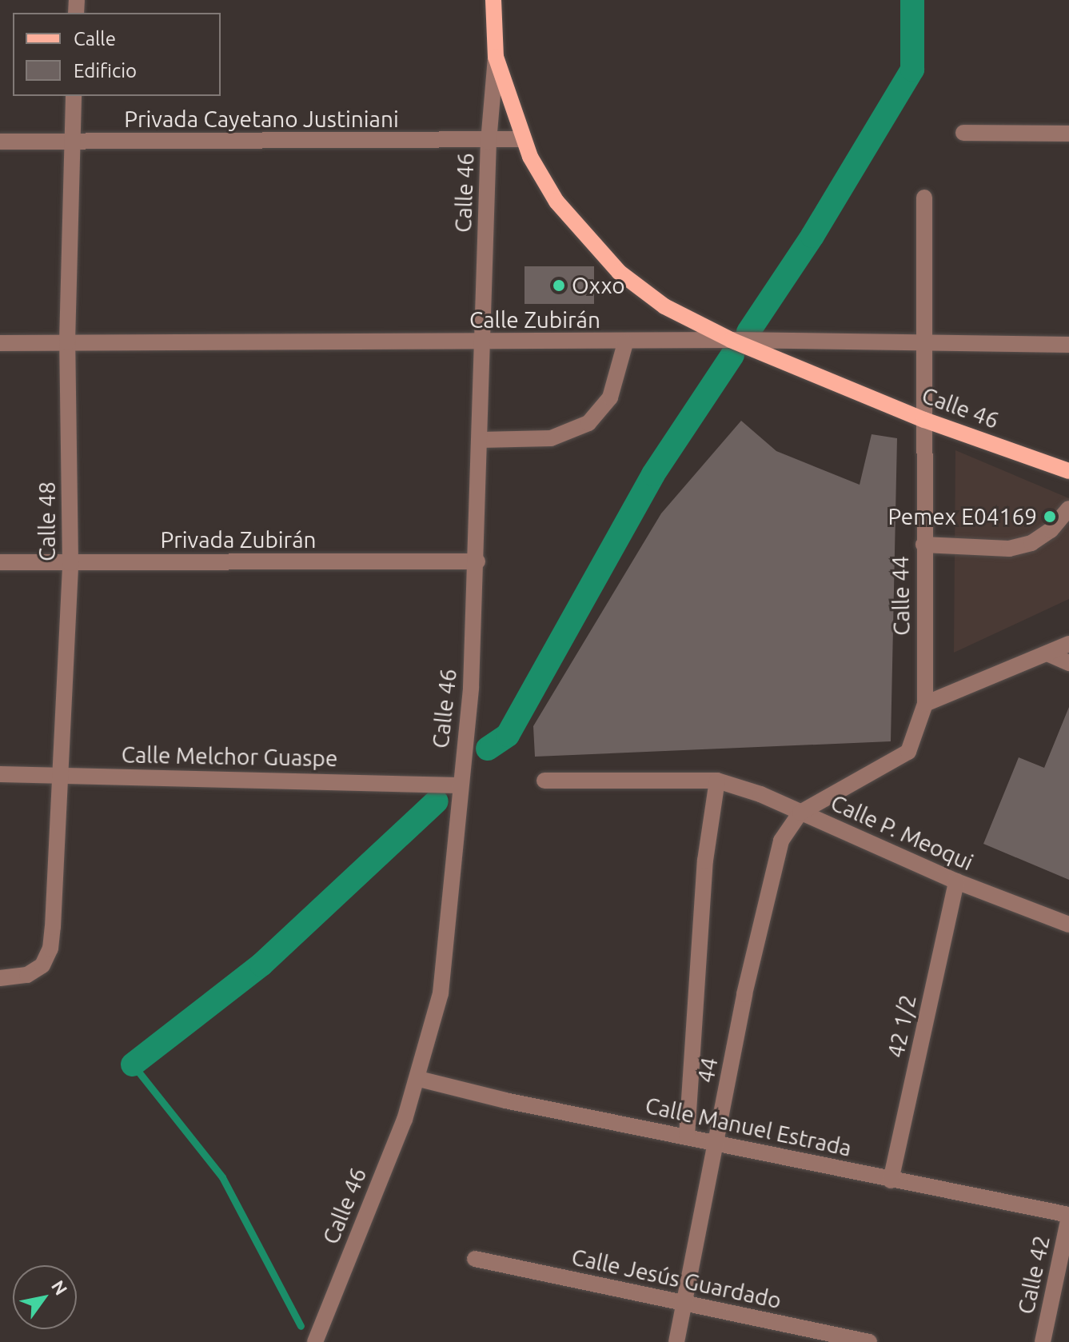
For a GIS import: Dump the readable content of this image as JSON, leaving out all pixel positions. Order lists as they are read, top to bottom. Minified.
{"streets":{"main road":["Calle 46"],"street":["Privada Cayetano Justiniani","Calle Zubirán","Calle 48","Privada Zubirán","Calle 44","Calle Melchor Guaspe","Calle P. Meoqui","42 1/2","44","Calle Manuel Estrada","Calle 42","Calle Jesús Guardado"]},"crossings":[["Privada Cayetano Justiniani","Calle 46"],["Privada Cayetano Justiniani","Calle 48"],["Calle 46","Calle Zubirán"],["Calle 46","Privada Zubirán"],["Calle 46","Calle 44"],["Calle 46","Calle Melchor Guaspe"],["Calle 46","Calle Manuel Estrada"],["Calle Zubirán","Calle 48"],["Calle Zubirán","Calle 44"],["Calle 48","Privada Zubirán"],["Calle 48","Calle Melchor Guaspe"],["Calle 44","Calle P. Meoqui"],["Calle 44","44"],["Calle P. Meoqui","42 1/2"],["Calle P. Meoqui","44"],["42 1/2","Calle Manuel Estrada"],["44","Calle Manuel Estrada"],["44","Calle Jesús Guardado"],["Calle Manuel Estrada","Calle 42"]],"places":["Oxxo","Pemex E04169"],"legend":["Calle","Edificio"],"north":"top right"}
